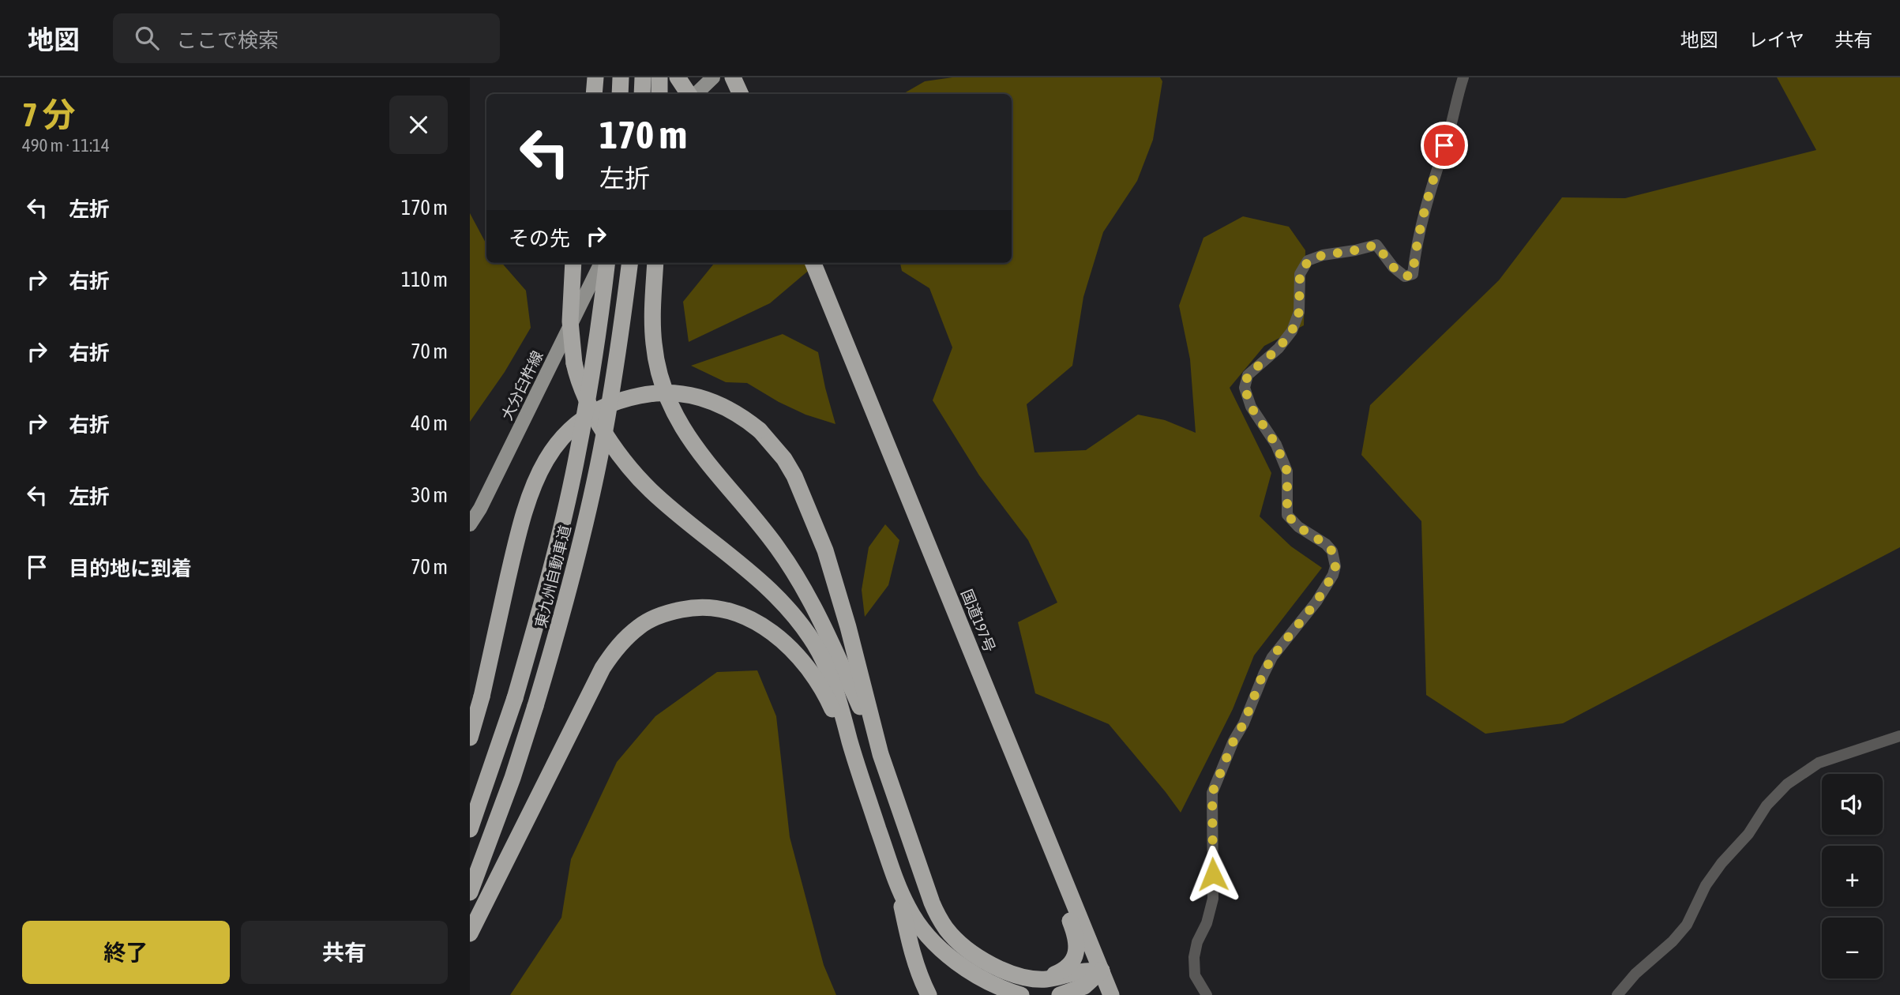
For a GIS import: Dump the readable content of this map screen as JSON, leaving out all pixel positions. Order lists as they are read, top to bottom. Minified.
{"streets":{"highway":["東九州自動車道","国道197号"],"main road":["大分臼杵線"]},"page":{"header":"地図","search":"ここで検索","nav":["地図","レイヤ","共有"],"heading":["7 分","490 m · 11:14"],"turn":["170 m","左折"],"list":[{"name":"左折","value":"170 m"},{"name":"右折","value":"110 m"},{"name":"右折","value":"70 m"},{"name":"右折","value":"40 m"},{"name":"左折","value":"30 m"},{"name":"目的地に到着","value":"70 m"}],"then":"その先","map_buttons":["+","−"],"buttons":["終了","共有"]}}
